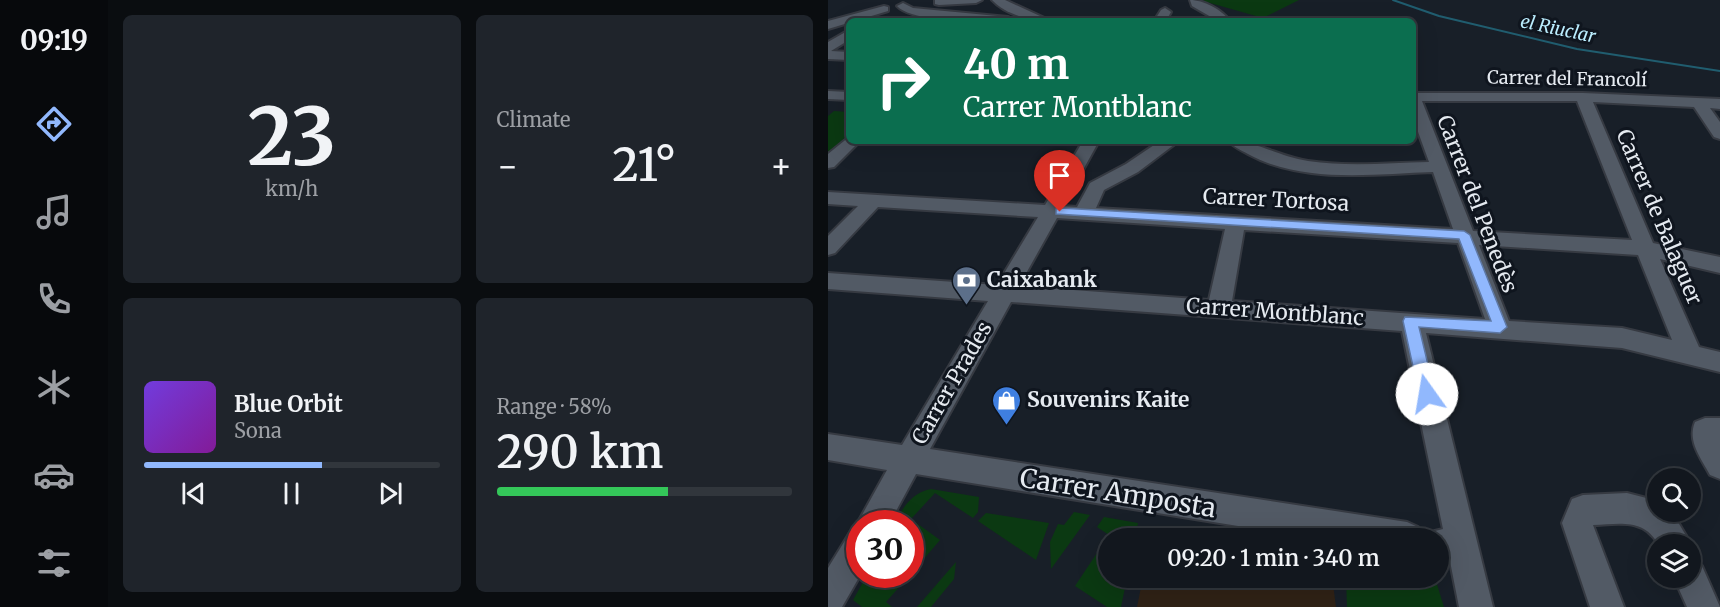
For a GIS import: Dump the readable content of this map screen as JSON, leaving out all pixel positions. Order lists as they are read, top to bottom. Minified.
{"streets":{"street":["Carrer del Francolí","Carrer Tortosa","Carrer del Penedès","Carrer de Balaguer","Carrer Montblanc","Carrer Prades","Carrer Amposta"]},"crossings":[["Carrer del Francolí","Carrer de Balaguer"],["Carrer Tortosa","Carrer del Penedès"],["Carrer Tortosa","Carrer de Balaguer"],["Carrer Tortosa","Carrer Prades"],["Carrer del Penedès","Carrer Montblanc"],["Carrer de Balaguer","Carrer Montblanc"],["Carrer Montblanc","Carrer Prades"],["Carrer Prades","Carrer Amposta"]],"water":["el Riuclar"],"places":{"bank":["Caixabank"],"shop":["Souvenirs Kaite"]},"page":{"tabs":"09:19","tile":[["23","km/h"],"Climate",["Range · 58%","290 km"]],"turn":["40 m","Carrer Montblanc"],"heat":["−","21°","+"],"song":["Blue Orbit","Sona"],"limit":"30","trip":"09:20 · 1 min · 340 m"}}
